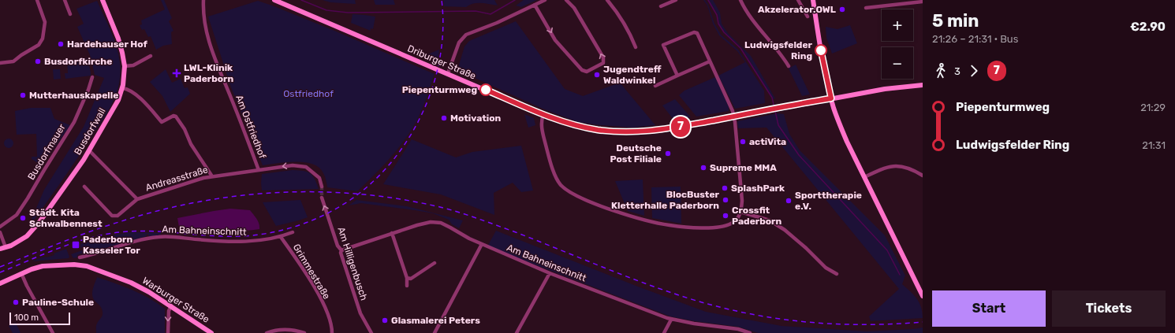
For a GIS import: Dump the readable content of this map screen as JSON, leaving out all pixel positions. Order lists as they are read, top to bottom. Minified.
{"streets":{"main road":["Driburger Straße","Busdorfwall","Warburger Straße"],"street":["Am Ostfriedhof","Busdorfmauer","Andreasstraße","Am Bahneinschnitt","Am Hilligenbusch","Grimmestraße"]},"crossings":[["Am Ostfriedhof","Andreasstraße"],["Busdorfwall","Andreasstraße"],["Am Bahneinschnitt","Am Hilligenbusch"],["Am Bahneinschnitt","Grimmestraße"]],"one_way":["Am Hilligenbusch"],"parks":["Ostfriedhof"],"places":{"other":["Akzelerator.OWL","Hardehauser Hof","Ludwigsfelder Ring","Busdorfkirche","Jugendtreff Waldwinkel","Piepenturmweg","Mutterhauskapelle","Motivation","actiVita","Deutsche Post Filiale","Supreme MMA","SplashPark","BlocBuster Kletterhalle Paderborn","Sporttherapie e.V.","Crossfit Paderborn","Städt. Kita Schwalbennest","Pauline-Schule","Glasmalerei Peters"],"health":["LWL-Klinik Paderborn"],"transit":["Paderborn Kasseler Tor"]},"lines":["bus line 7"],"scale_bar":"100 m","page":{"on_map":"7","heading":["5 min","21:26 – 21:31 · Bus","€2.90"],"map_buttons":["+","−"],"legs":["3","7"],"list":[{"name":"Piepenturmweg","value":"21:29"},{"name":"Ludwigsfelder Ring","value":"21:31"}],"buttons":["Start","Tickets"],"scale":"100 m"}}
